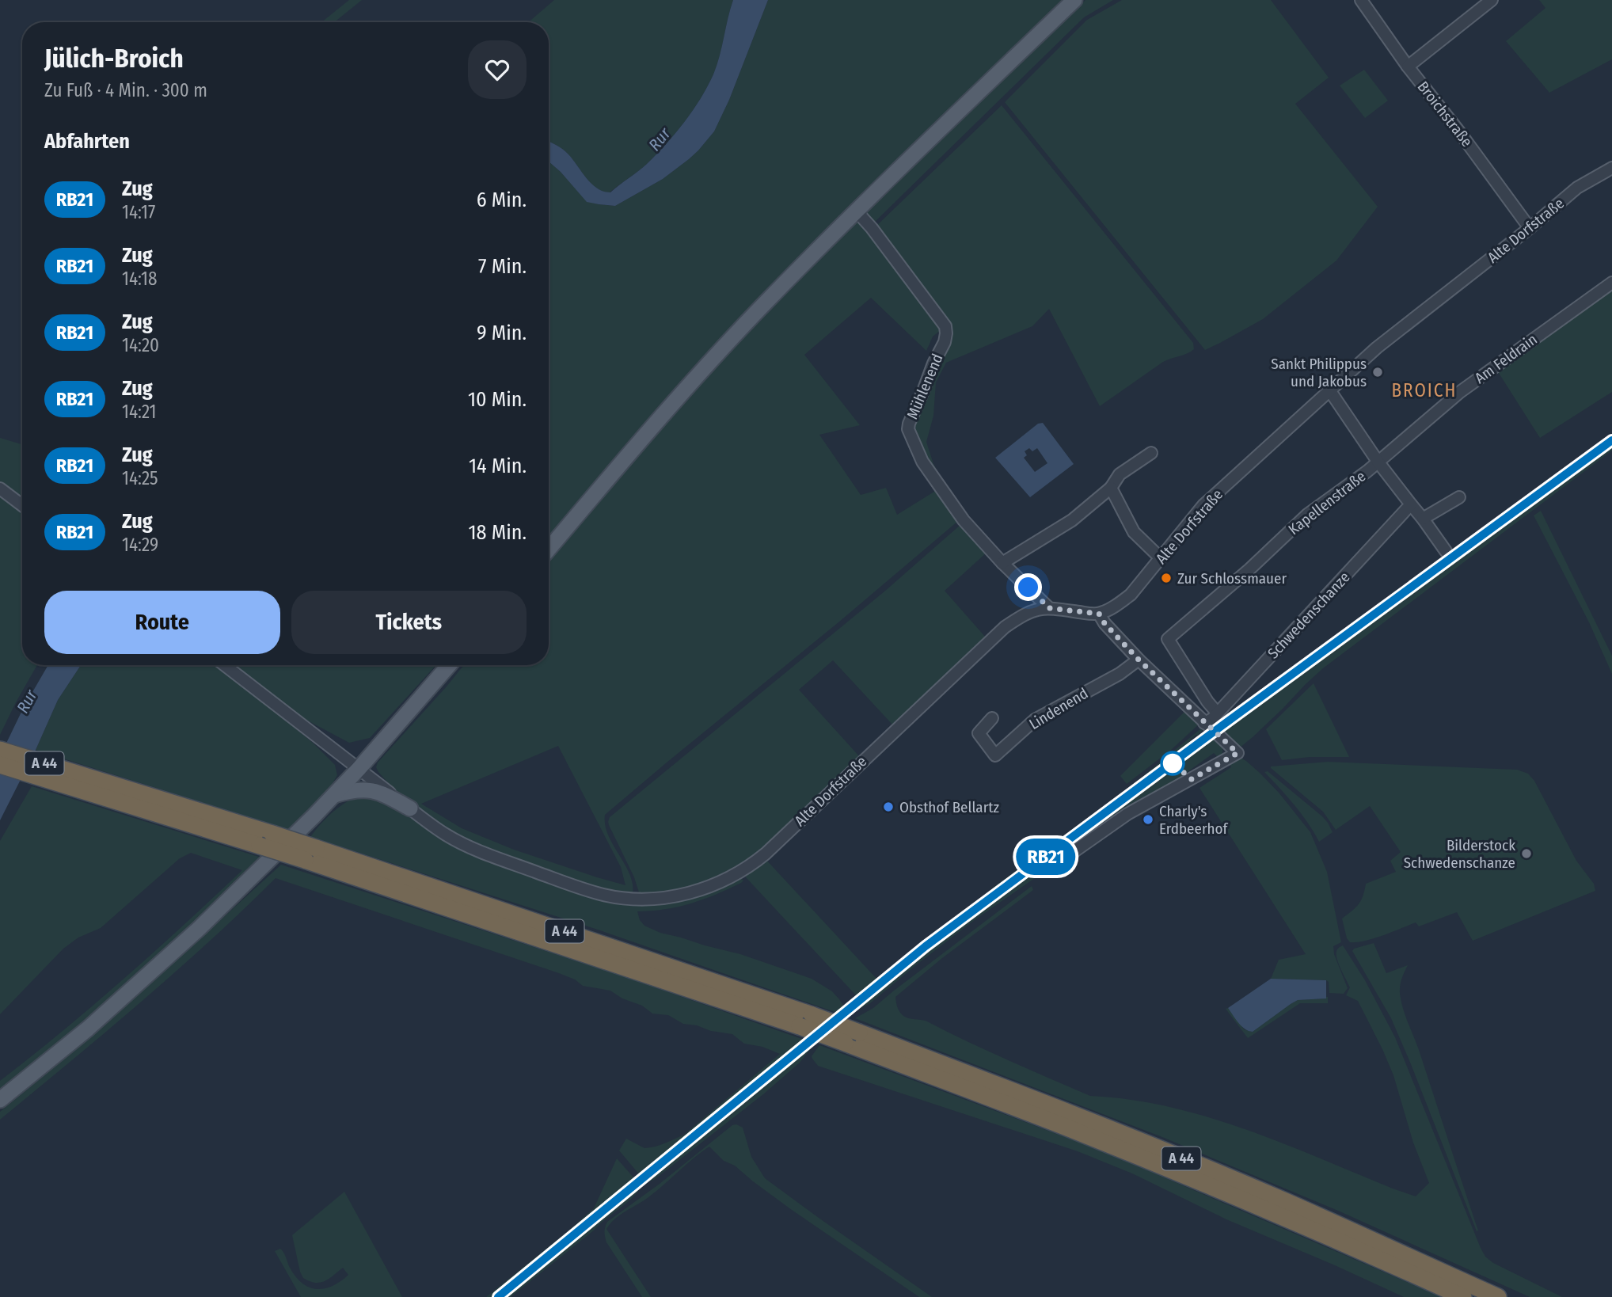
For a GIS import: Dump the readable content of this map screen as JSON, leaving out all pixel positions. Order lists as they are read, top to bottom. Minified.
{"streets":{"highway":["A 44"],"street":["Broichstraße","Alte Dorfstraße","Am Feldrain","Mühlenend","Kapellenstraße","Schwedenschanze","Lindenend"]},"crossings":[["Broichstraße","Alte Dorfstraße"],["Alte Dorfstraße","Mühlenend"],["Am Feldrain","Kapellenstraße"],["Kapellenstraße","Schwedenschanze"]],"districts":["BROICH"],"water":["Rur"],"places":["Sankt Philippus und Jakobus","Zur Schlossmauer","Obsthof Bellartz","Charly's Erdbeerhof","Bilderstock Schwedenschanze"],"page":{"on_map":"RB21","heading":[["Jülich-Broich","Zu Fuß · 4 Min. · 300 m"],"Abfahrten"],"list":[{"mark":"RB21","name":"Zug","note":"14:17","value":"6 Min."},{"mark":"RB21","name":"Zug","note":"14:18","value":"7 Min."},{"mark":"RB21","name":"Zug","note":"14:20","value":"9 Min."},{"mark":"RB21","name":"Zug","note":"14:21","value":"10 Min."},{"mark":"RB21","name":"Zug","note":"14:25","value":"14 Min."},{"mark":"RB21","name":"Zug","note":"14:29","value":"18 Min."}],"buttons":["Route","Tickets"]}}
